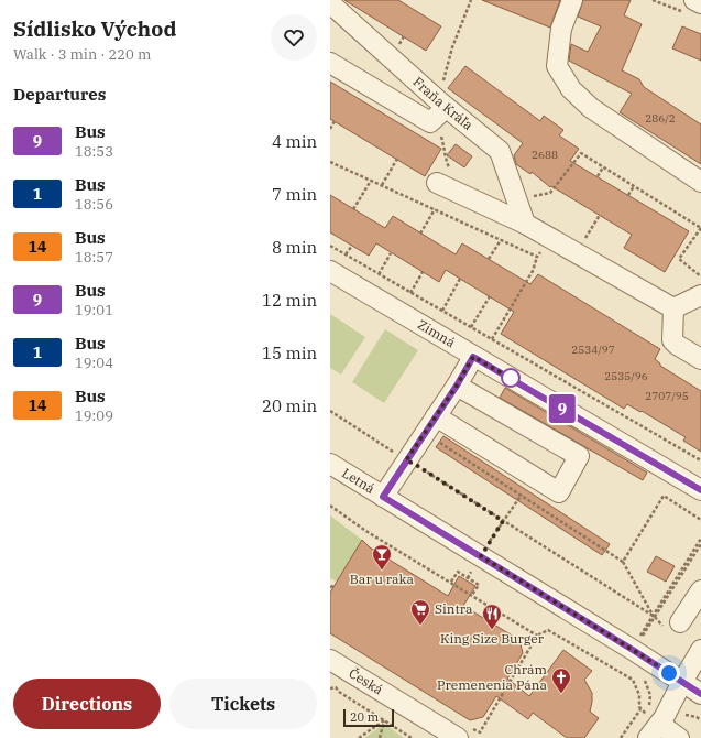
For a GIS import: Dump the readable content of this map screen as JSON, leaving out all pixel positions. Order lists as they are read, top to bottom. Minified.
{"streets":{"street":["Fraňa Kráľa","Zimná","Letná","Česká"]},"places":{"bar":["Bar u raka"],"supermarket":["Sintra"],"restaurant":["King Size Burger"],"church":["Chrám Premenenia Pána"]},"lines":["bus line 9"],"house_numbers":["286/2","2688","2534/97","2535/96","2707/95"],"scale_bar":"20 m","page":{"heading":[["Sídlisko Východ","Walk · 3 min · 220 m"],"Departures"],"on_map":"9","list":[{"mark":"9","name":"Bus","note":"18:53","value":"4 min"},{"mark":"1","name":"Bus","note":"18:56","value":"7 min"},{"mark":"14","name":"Bus","note":"18:57","value":"8 min"},{"mark":"9","name":"Bus","note":"19:01","value":"12 min"},{"mark":"1","name":"Bus","note":"19:04","value":"15 min"},{"mark":"14","name":"Bus","note":"19:09","value":"20 min"}],"buttons":["Directions","Tickets"],"scale":"20 m"}}
